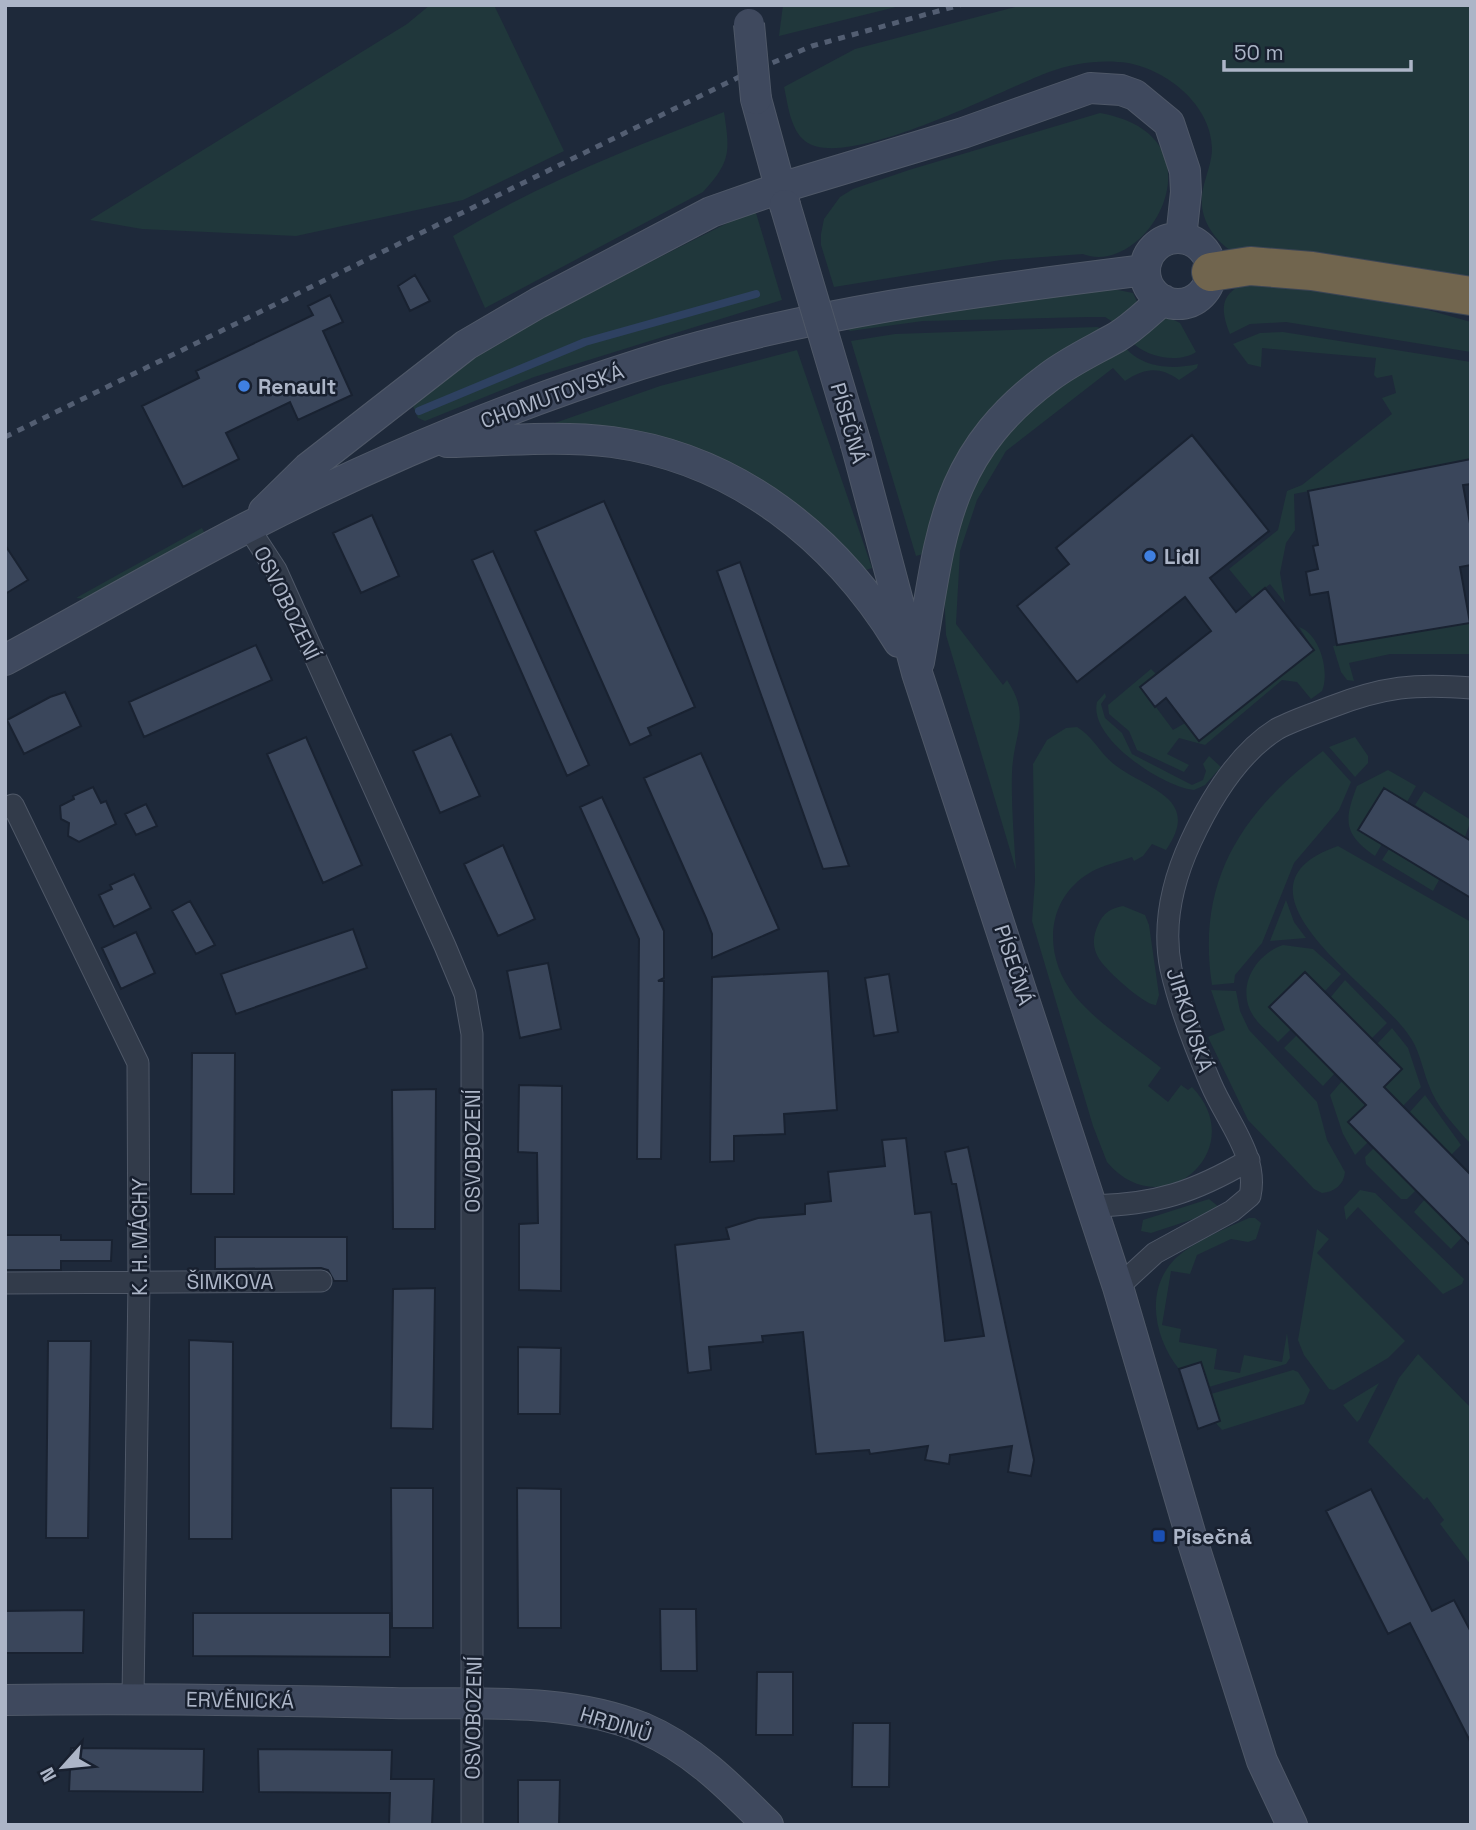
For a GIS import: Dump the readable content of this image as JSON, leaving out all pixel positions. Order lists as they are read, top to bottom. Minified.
{"streets":{"street":["CHOMUTOVSKÁ","PÍSEČNÁ","OSVOBOZENÍ","JIRKOVSKÁ","K. H. MÁCHY","ŠIMKOVA","ERVĚNICKÁ","HRDINŮ"]},"crossings":[["CHOMUTOVSKÁ","OSVOBOZENÍ"],["OSVOBOZENÍ","ERVĚNICKÁ"],["OSVOBOZENÍ","HRDINŮ"],["K. H. MÁCHY","ŠIMKOVA"],["K. H. MÁCHY","ERVĚNICKÁ"],["ERVĚNICKÁ","HRDINŮ"]],"places":{"other":["Renault","Lidl"],"transit":["Písečná"]},"scale_bar":"50 m","north":"bottom left"}
